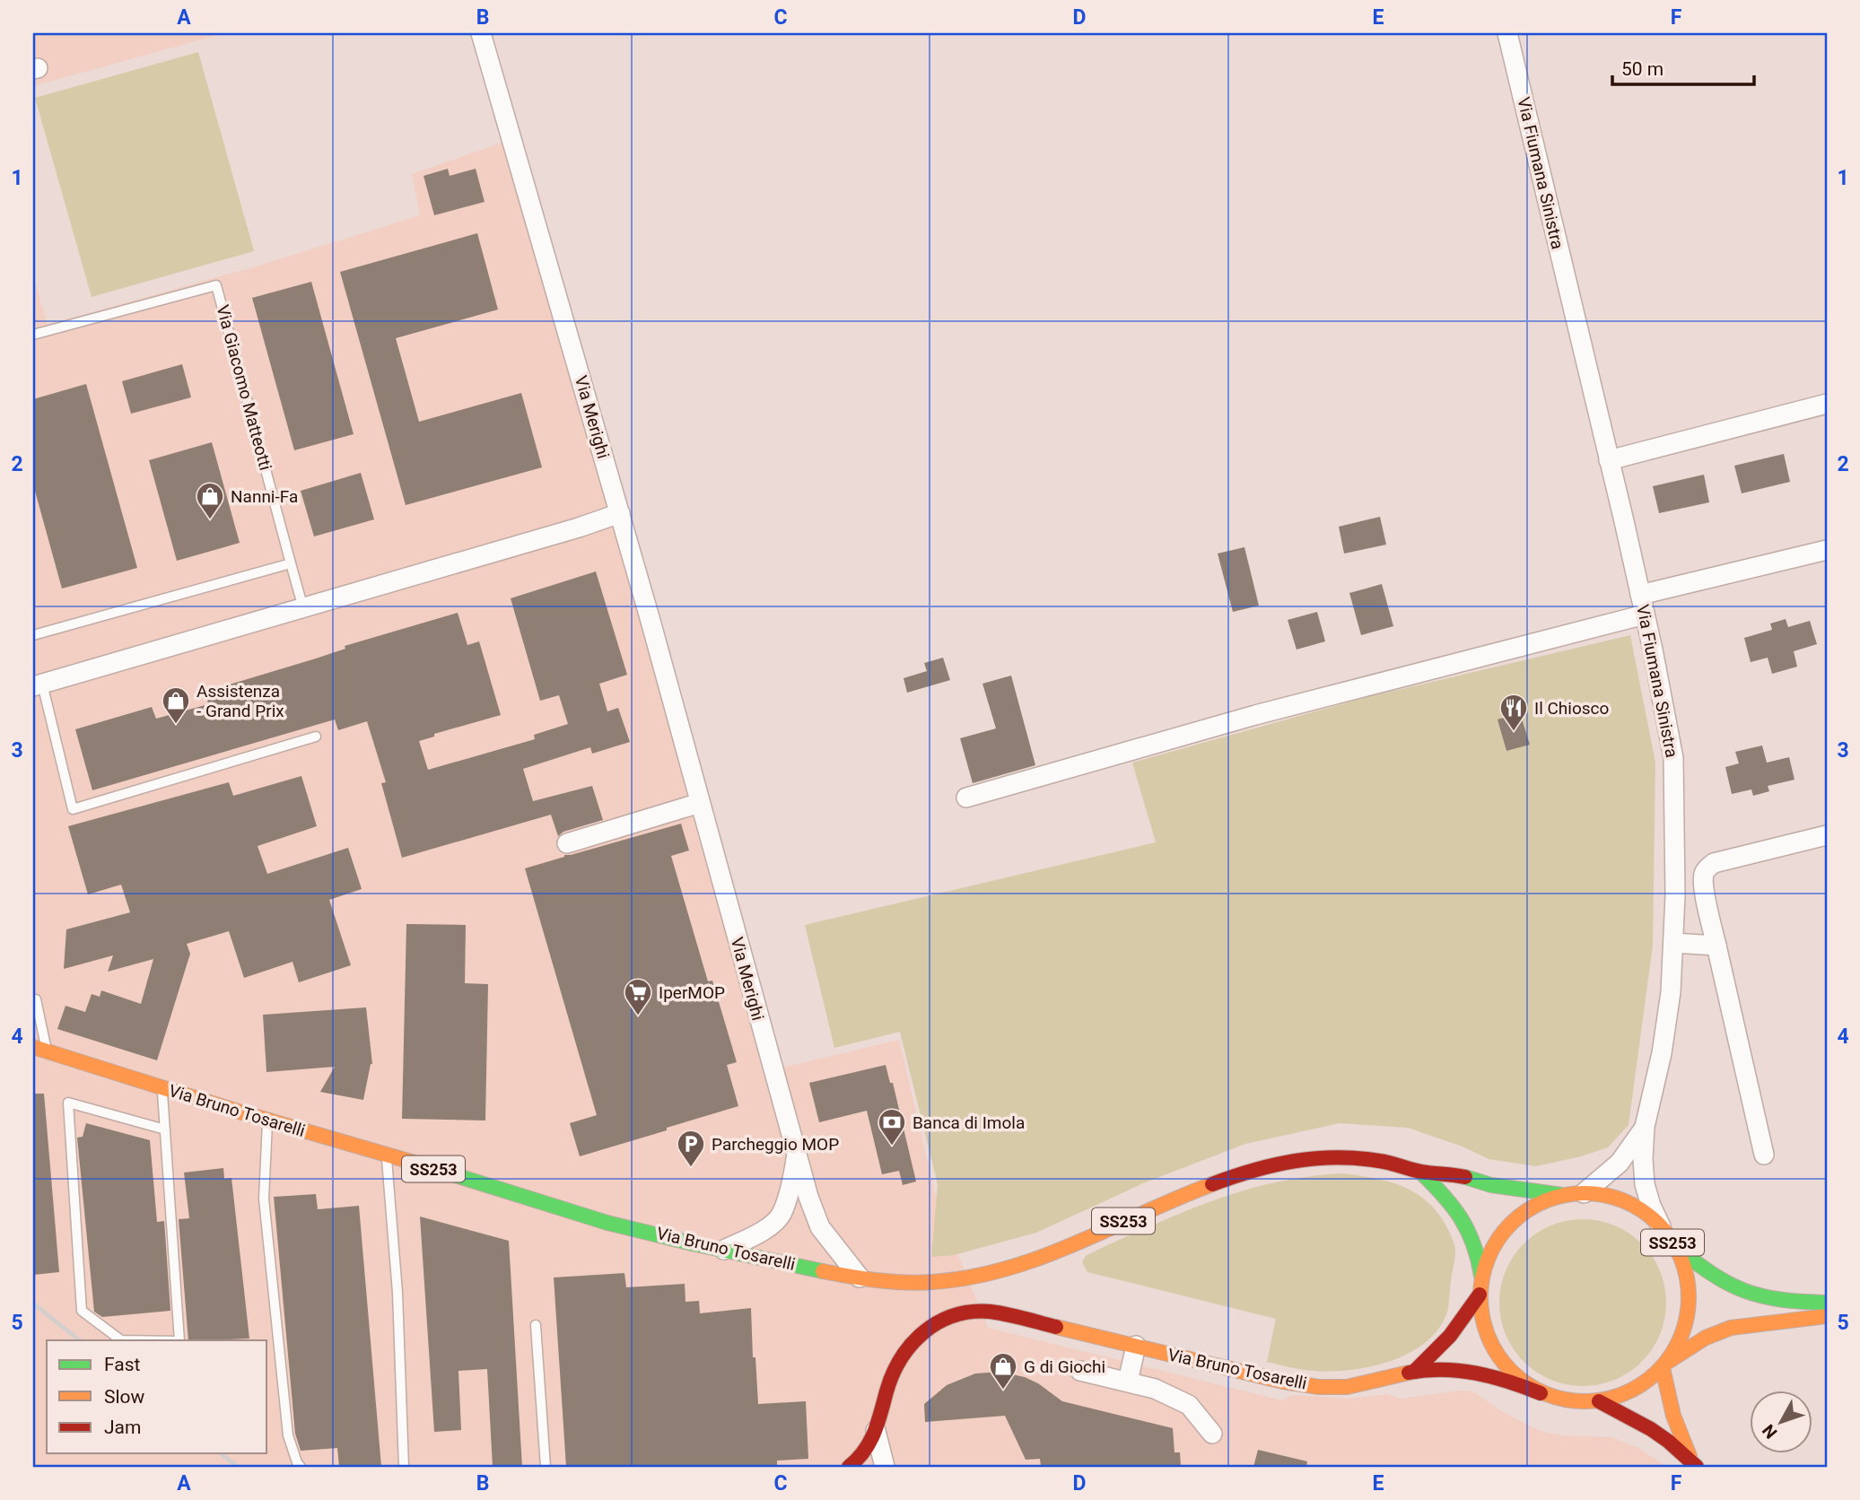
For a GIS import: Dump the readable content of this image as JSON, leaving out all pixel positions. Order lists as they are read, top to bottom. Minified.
{"streets":{"main road":["Via Bruno Tosarelli","SS253"],"street":["Via Fiumana Sinistra","Via Merighi"],"lane":["Via Giacomo Matteotti"]},"crossings":[["Via Fiumana Sinistra","Via Bruno Tosarelli"],["Via Fiumana Sinistra","SS253"],["Via Merighi","Via Bruno Tosarelli"],["Via Bruno Tosarelli","SS253"]],"places":{"shop":["Nanni-Fa","Assistenza - Grand Prix","G di Giochi"],"restaurant":["Il Chiosco"],"supermarket":["IperMOP"],"bank":["Banca di Imola"],"parking":["Parcheggio MOP"]},"legend":["Fast","Slow","Jam"],"scale_bar":"50 m","north":"bottom left","grid":{"columns":["A","B","C","D","E","F"],"rows":["1","2","3","4","5"]}}
